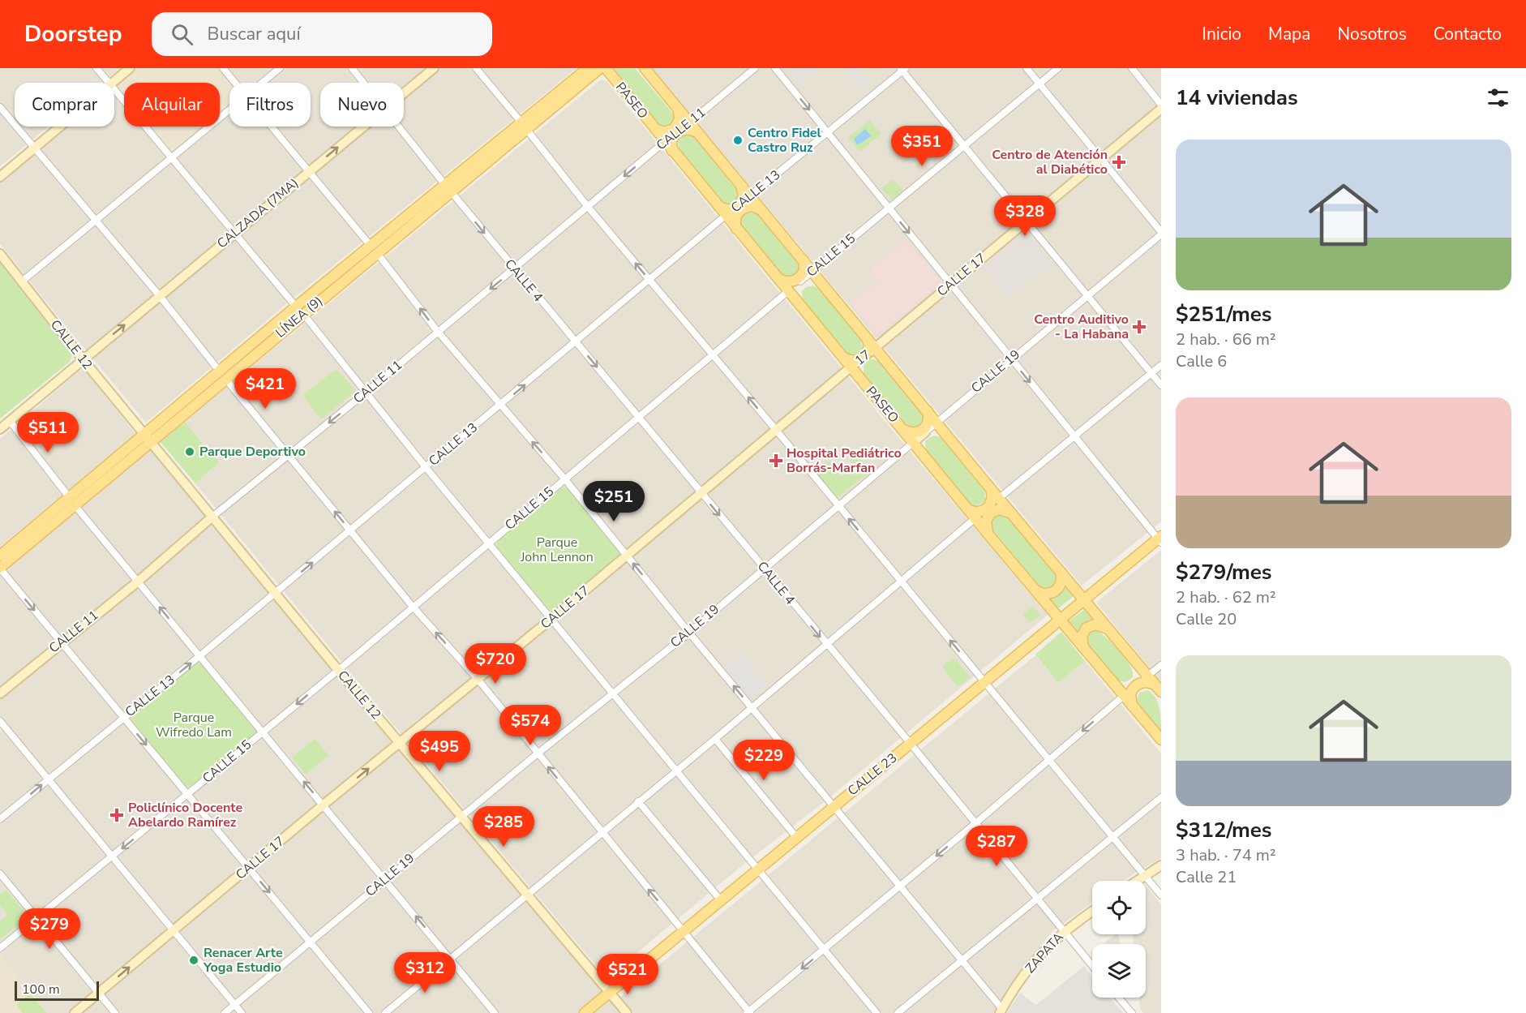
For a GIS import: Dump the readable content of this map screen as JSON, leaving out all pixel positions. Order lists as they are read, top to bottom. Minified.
{"streets":{"main road":["PASEO","CALLE 11","CALZADA (7MA)","CALLE 17","LÍNEA (9)","CALLE 12","17","CALLE 19","CALLE 23","ZAPATA"],"street":["CALLE 13","CALLE 15","CALLE 4"]},"crossings":[["PASEO","CALLE 11"],["PASEO","CALLE 13"],["PASEO","CALLE 15"],["PASEO","CALLE 17"],["PASEO","17"],["PASEO","CALLE 19"],["PASEO","CALLE 23"],["CALLE 11","CALLE 4"],["CALLE 11","CALLE 12"],["CALLE 13","CALLE 4"],["CALLE 13","CALLE 12"],["CALZADA (7MA)","CALLE 12"],["CALLE 15","CALLE 4"],["CALLE 15","CALLE 12"],["CALLE 17","CALLE 4"],["CALLE 17","CALLE 12"],["CALLE 17","17"],["CALLE 4","LÍNEA (9)"],["CALLE 4","CALLE 19"],["CALLE 4","CALLE 23"],["CALLE 4","ZAPATA"],["LÍNEA (9)","CALLE 12"],["CALLE 12","CALLE 19"],["CALLE 12","CALLE 23"]],"one_way":["CALLE 4"],"parks":["Parque John Lennon","Parque Wifredo Lam"],"places":{"other":["Centro Fidel Castro Ruz","Parque Deportivo","Renacer Arte Yoga Estudio"],"health":["Centro de Atención al Diabético","Centro Auditivo - La Habana","Hospital Pediátrico Borrás-Marfan","Policlínico Docente Abelardo Ramírez"]},"scale_bar":"100 m","page":{"header":"Doorstep","search":"Buscar aquí","nav":["Inicio","Mapa","Nosotros","Contacto"],"heading":"14 viviendas","chip":["Comprar","Alquilar","Filtros","Nuevo"],"price":["$351","$328","$421","$511","$251","$720","$574","$495","$229","$285","$287","$279","$312","$521"],"list":[{"name":"$251/mes","note":"2 hab. · 66 m² · Calle 6"},{"name":"$279/mes","note":"2 hab. · 62 m² · Calle 20"},{"name":"$312/mes","note":"3 hab. · 74 m² · Calle 21"}],"scale":"100 m"}}
